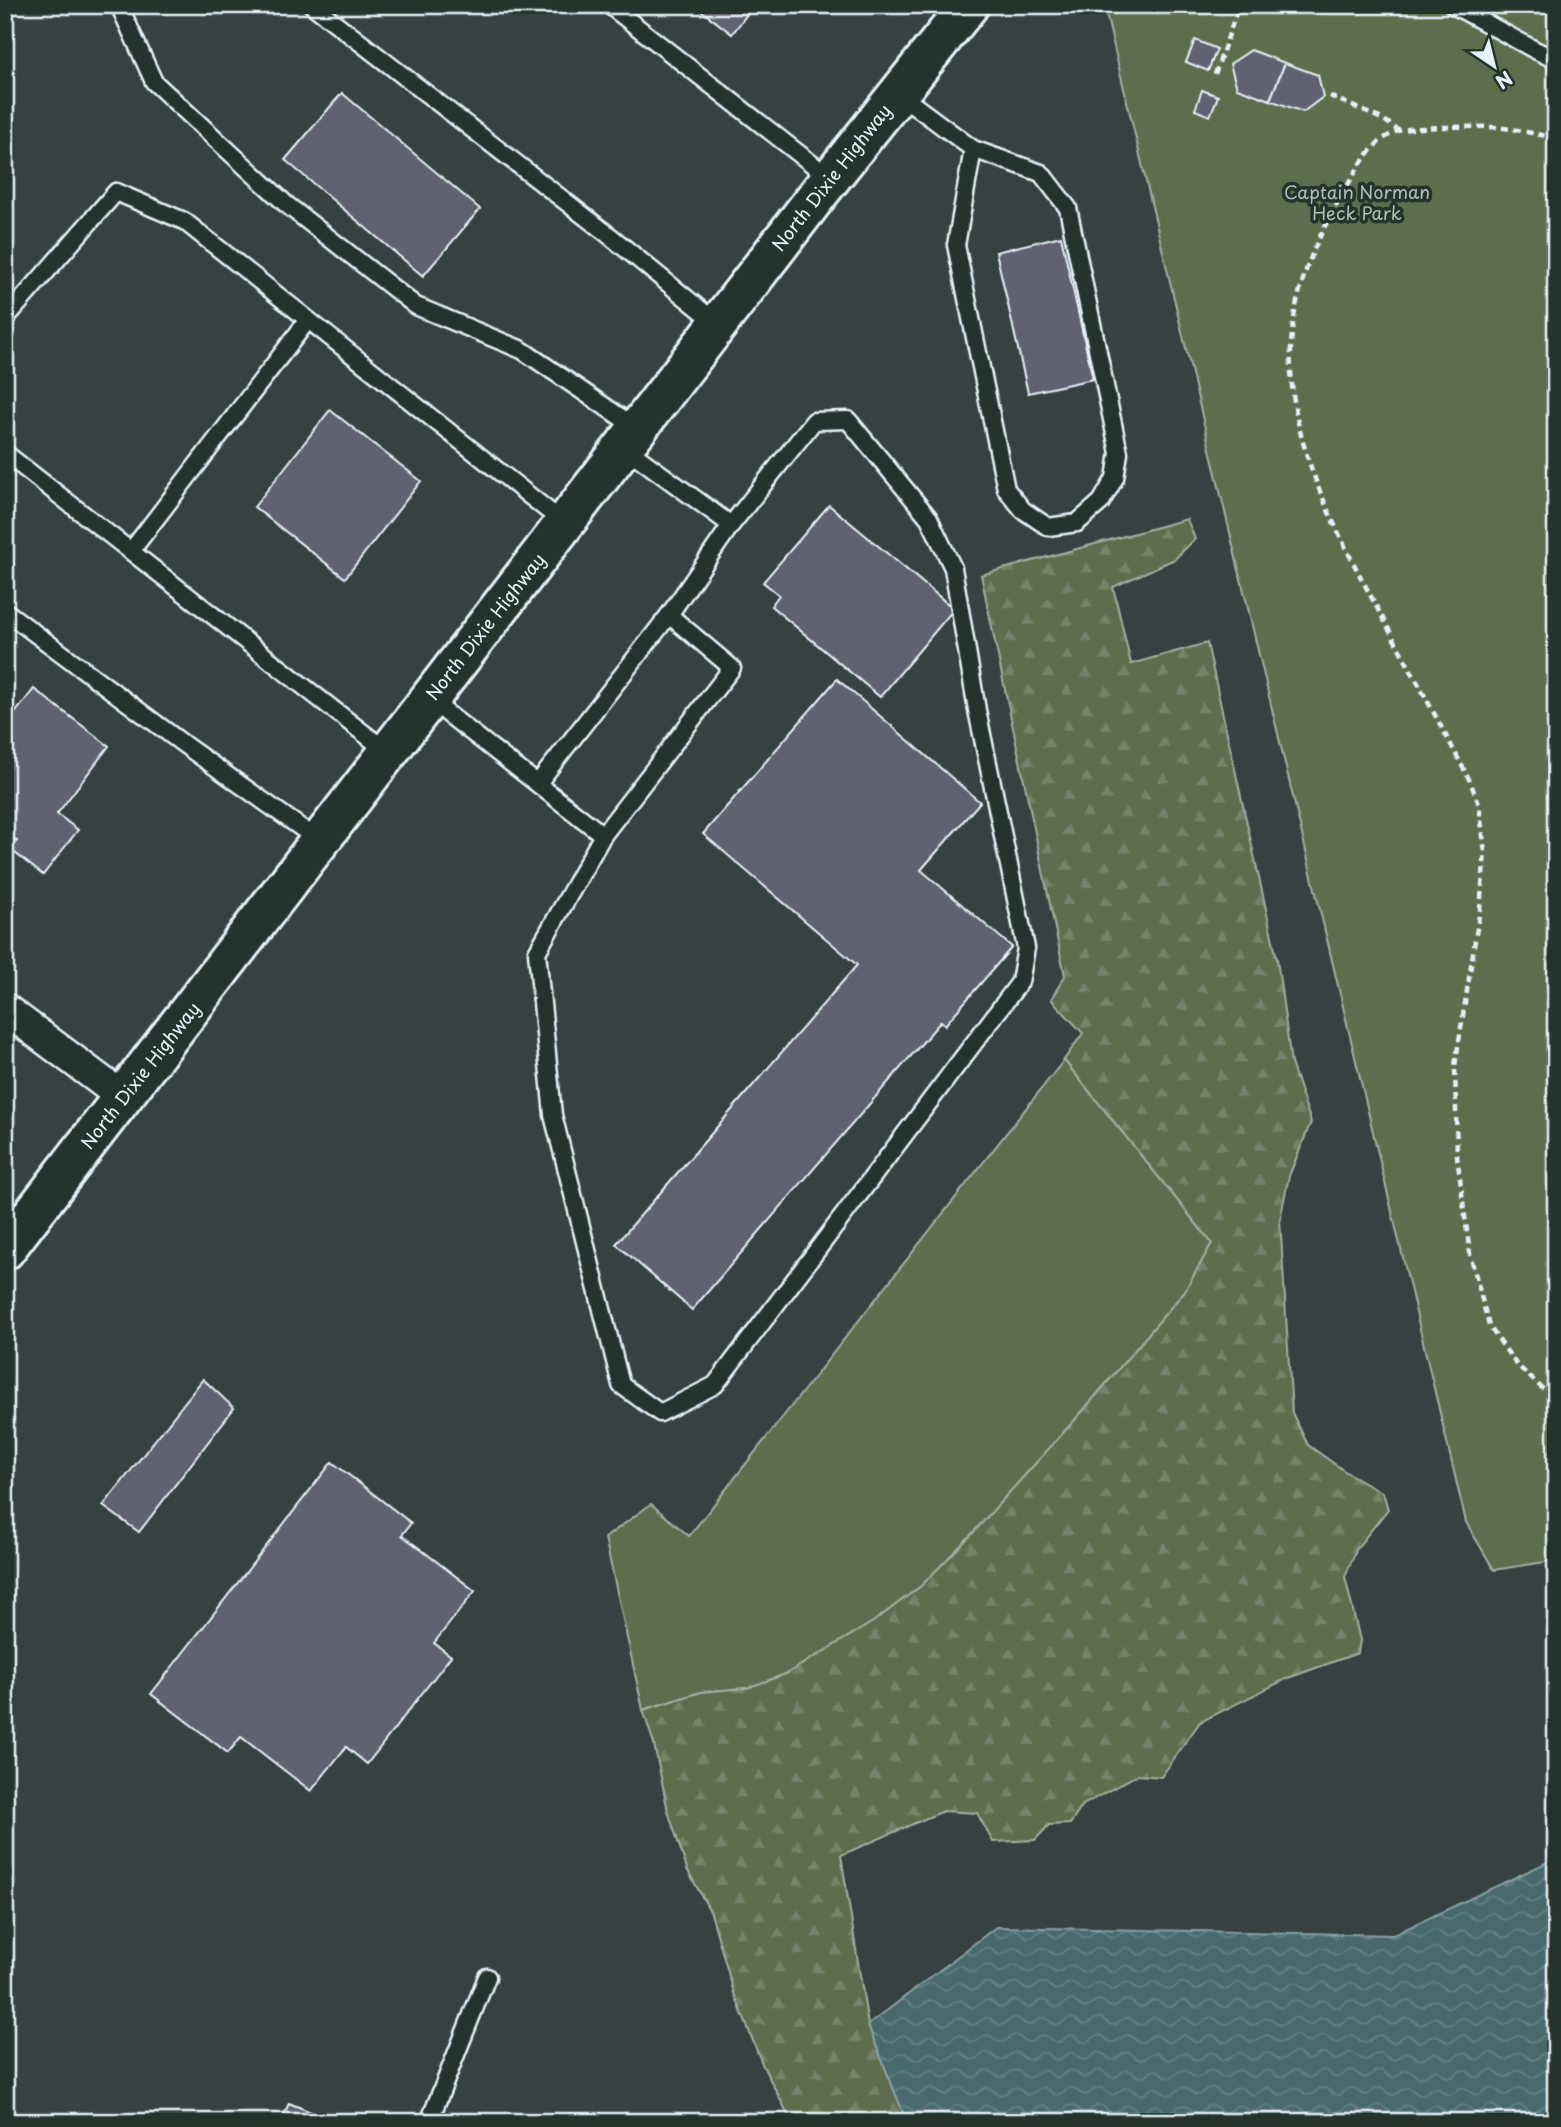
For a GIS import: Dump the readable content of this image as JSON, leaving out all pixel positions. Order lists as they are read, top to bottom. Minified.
{"streets":{"main road":["North Dixie Highway"]},"parks":["Captain Norman Heck Park"],"north":"bottom right"}
